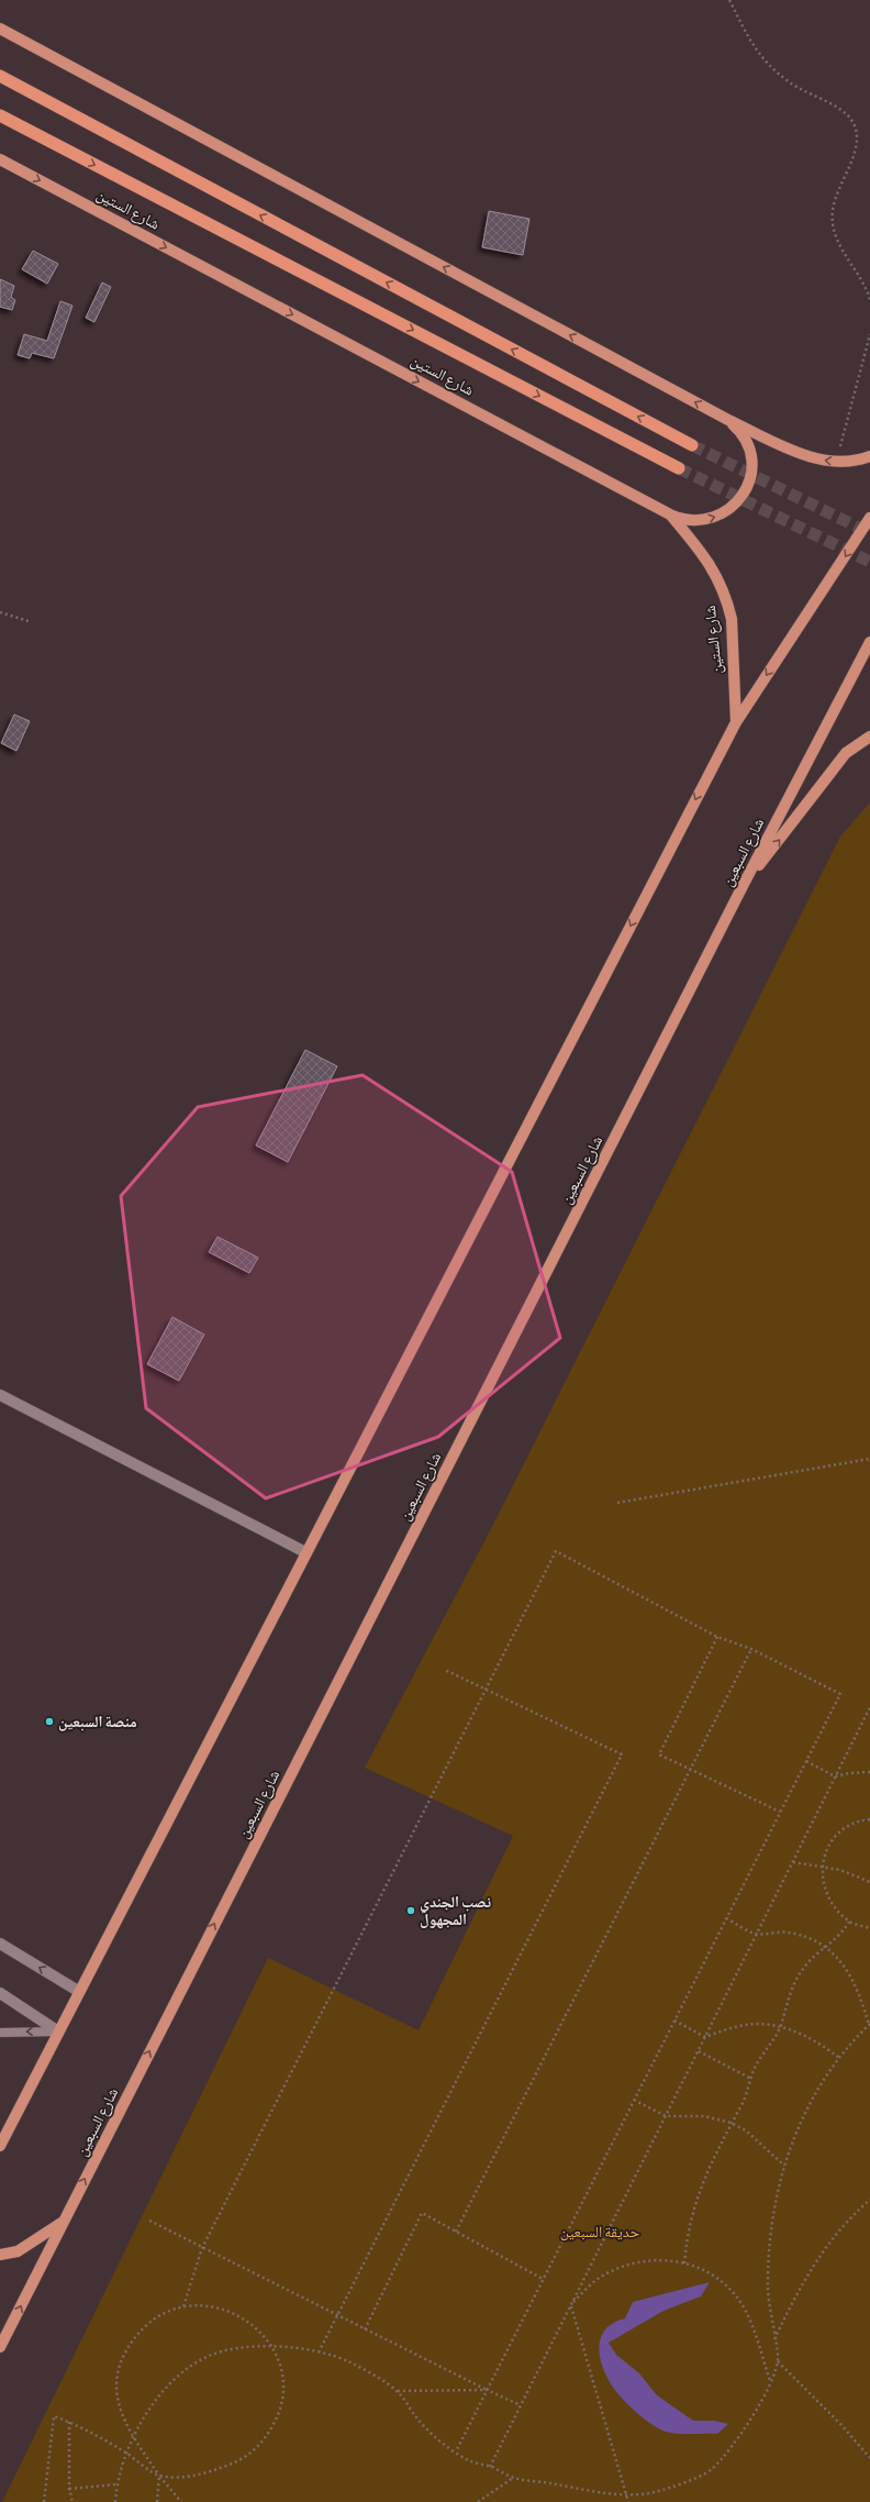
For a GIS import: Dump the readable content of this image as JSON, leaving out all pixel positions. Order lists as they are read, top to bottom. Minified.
{"streets":{"highway":["شارع الستين"],"main road":["شارع السبعين"]},"parks":["حديقة السبعين"],"places":["منصة السبعين","نصب الجندي المجهول"]}
